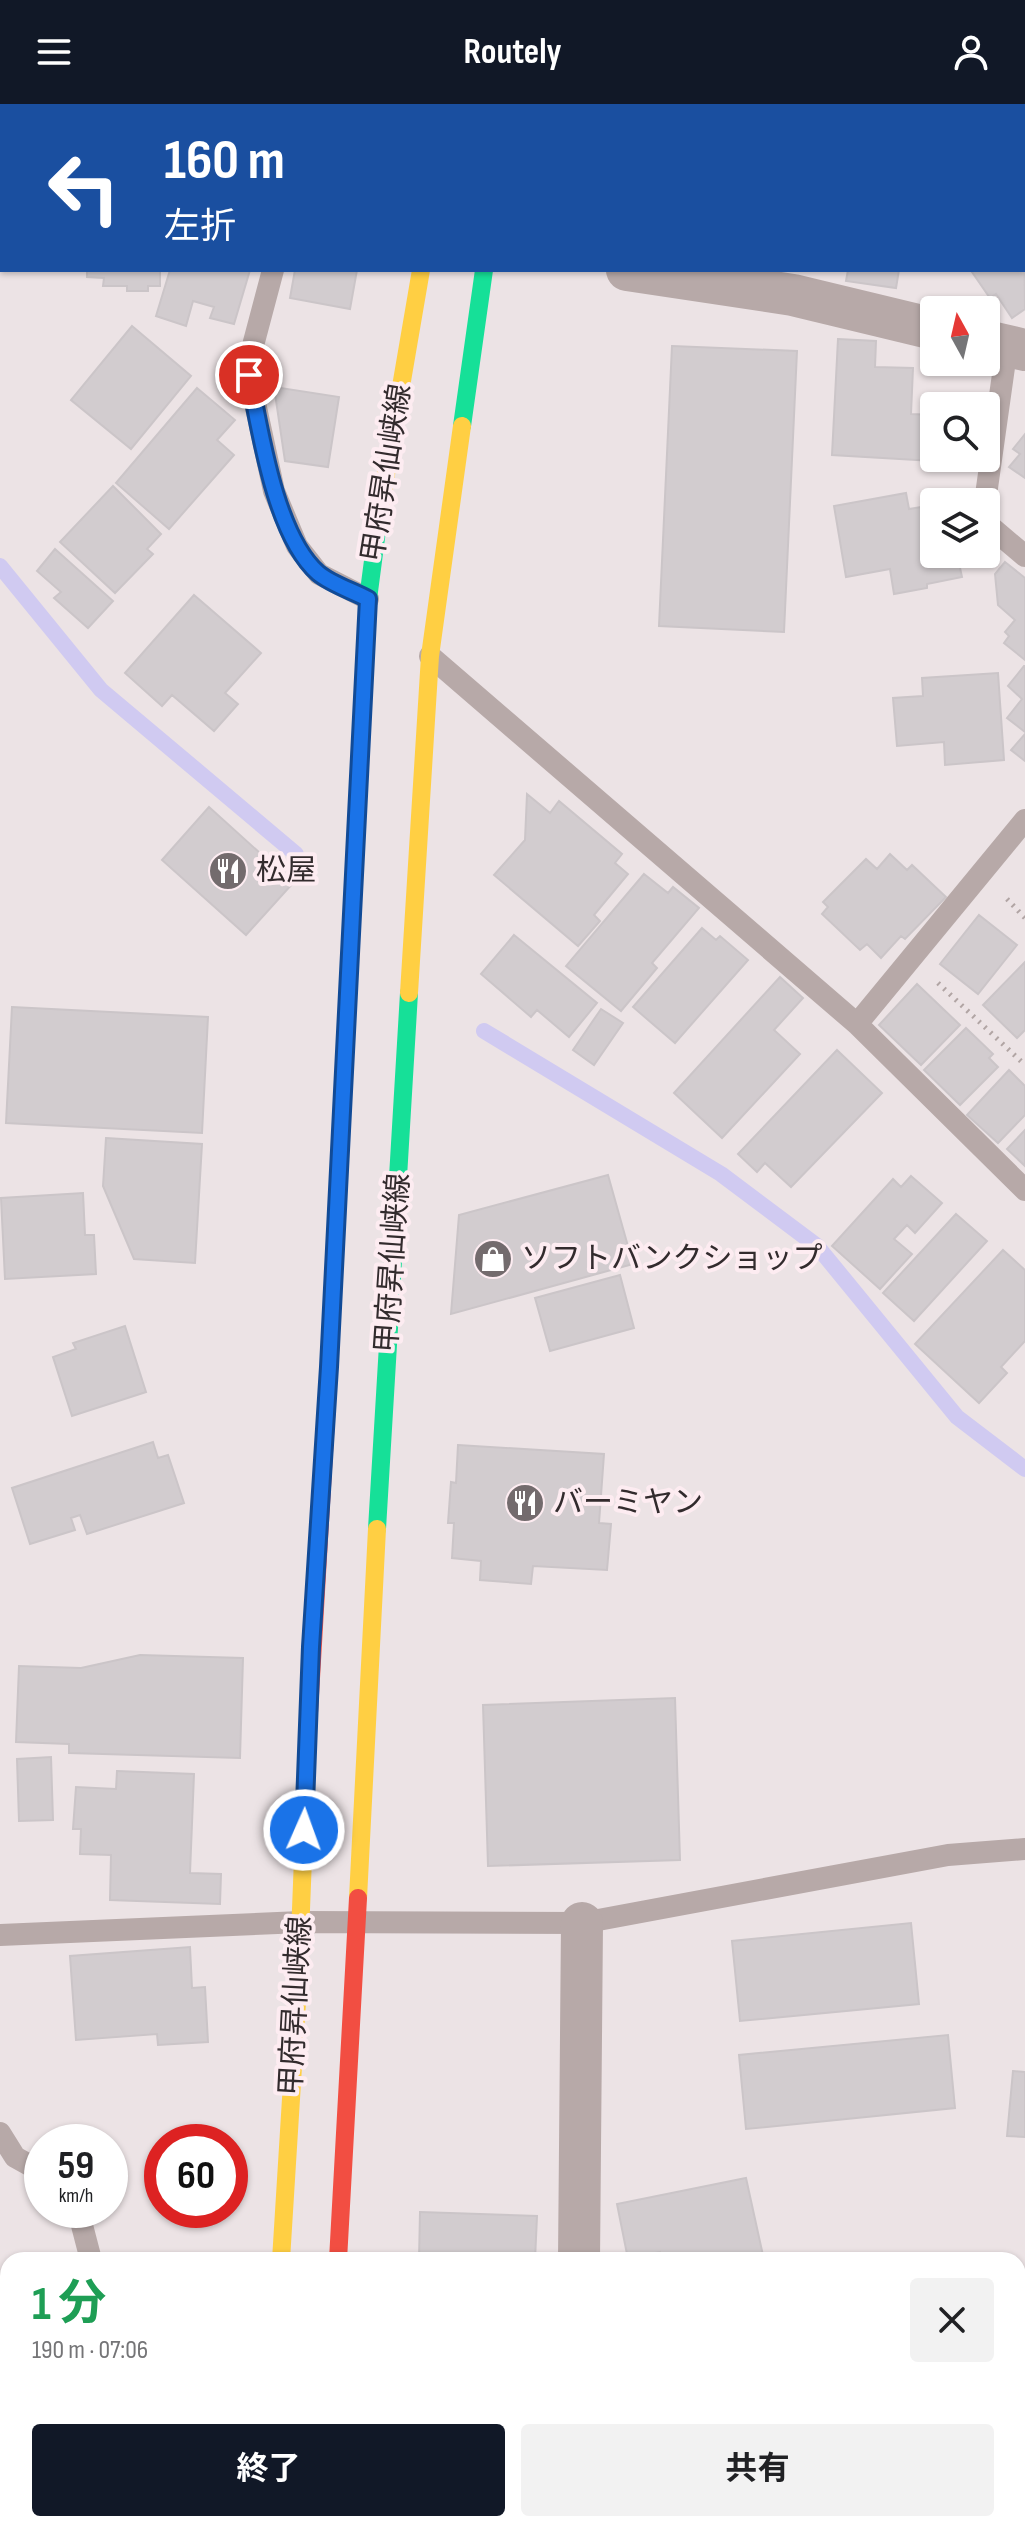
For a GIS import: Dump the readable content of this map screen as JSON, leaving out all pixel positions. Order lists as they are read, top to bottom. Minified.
{"streets":{"main road":["甲府昇仙峡線"]},"places":{"restaurant":["松屋","バーミヤン"],"shop":["ソフトバンクショップ"]},"north":"top","page":{"header":"Routely","turn":["160 m","左折"],"speed":"59 km/h","limit":"60","heading":["1 分","190 m · 07:06"],"buttons":["終了","共有"]}}
